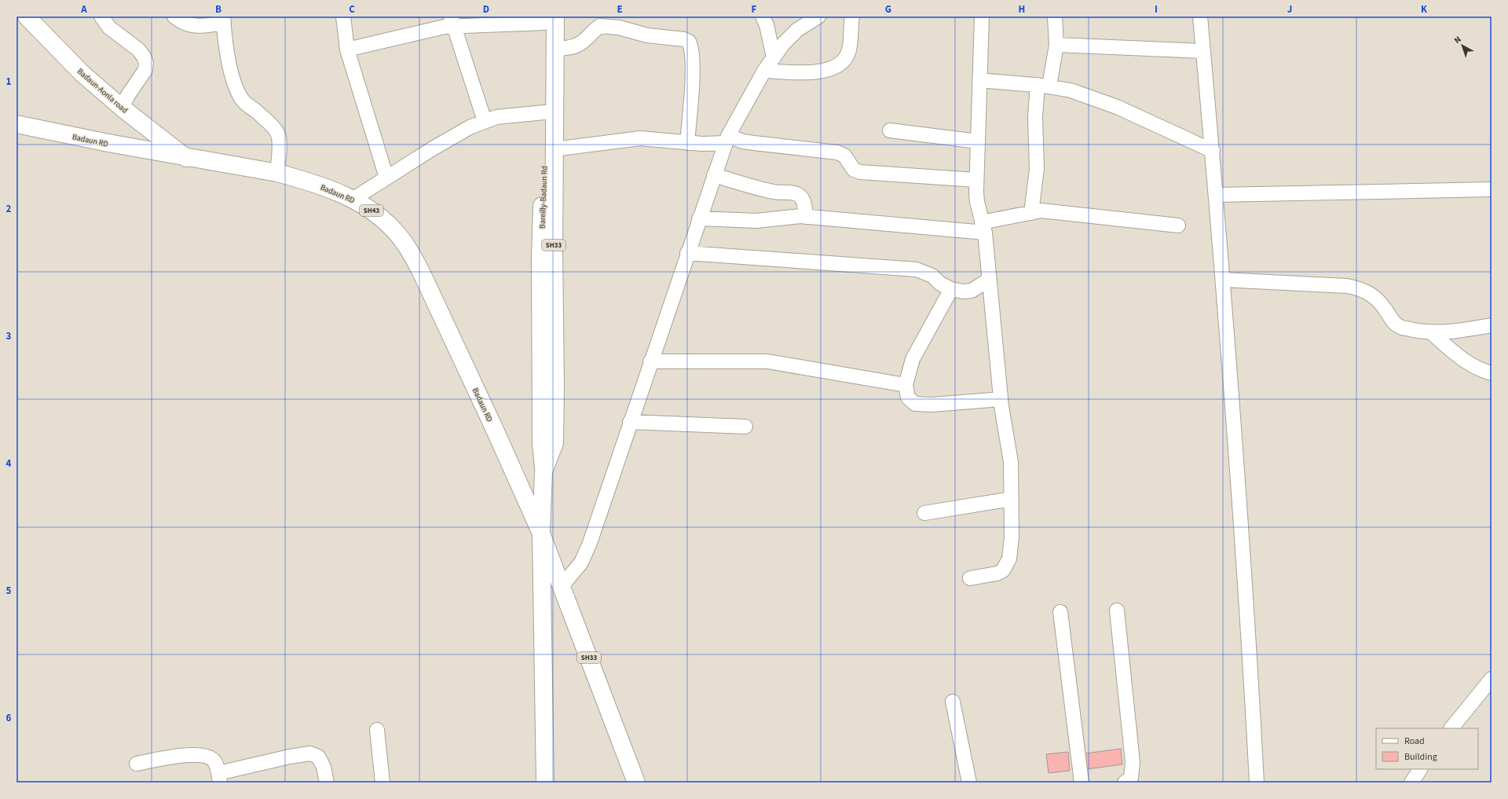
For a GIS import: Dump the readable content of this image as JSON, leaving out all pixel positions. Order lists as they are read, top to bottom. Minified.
{"streets":{"main road":["Badaun-Aonla road","Badaun RD","Bareilly-Badaun Rd","SH43","SH33"]},"crossings":[["Badaun-Aonla road","Badaun RD"],["Badaun RD","SH33"],["Bareilly-Badaun Rd","SH33"]],"legend":["Road","Building"],"north":"top left","grid":{"columns":["A","B","C","D","E","F","G","H","I","J","K"],"rows":["1","2","3","4","5","6"]}}
